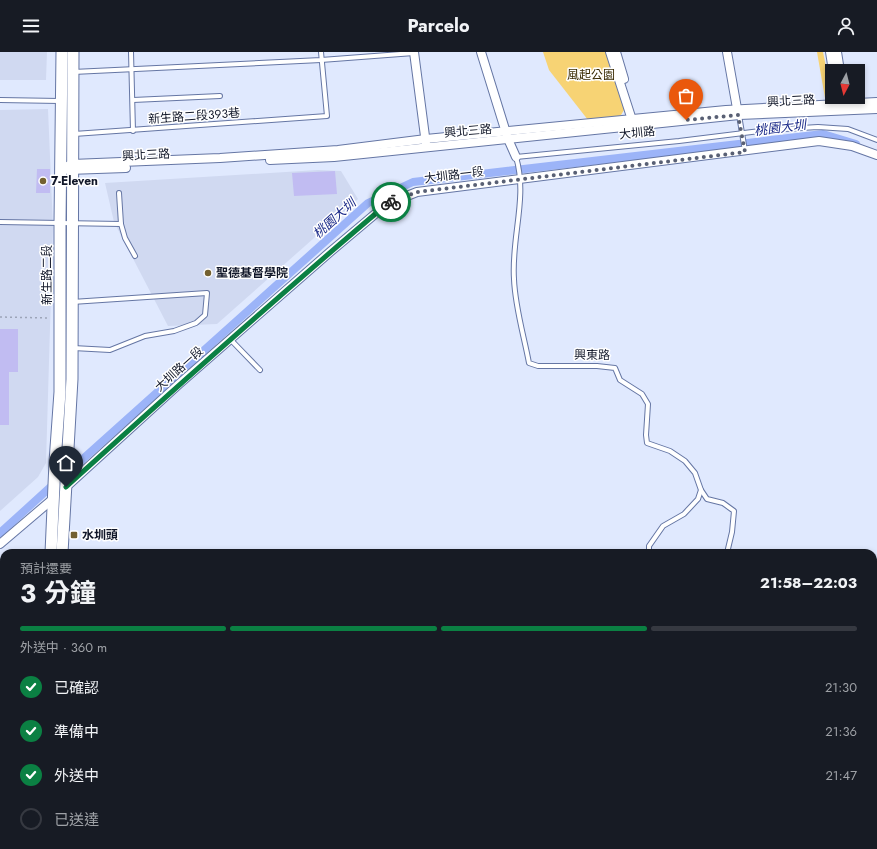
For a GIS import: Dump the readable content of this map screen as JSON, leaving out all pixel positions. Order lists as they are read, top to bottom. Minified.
{"streets":{"main road":["新生路二段"],"street":["興北三路","大圳路一段"],"lane":["新生路二段393巷","大圳路","興東路"]},"crossings":[["興北三路","新生路二段"],["新生路二段393巷","新生路二段"],["大圳路一段","新生路二段"],["大圳路一段","興東路"]],"water":["桃園大圳"],"parks":["風起公園"],"places":{"other":["7-Eleven","聖德基督學院"],"transit":["水圳頭"]},"north":"bottom","page":{"header":"Parcelo","heading":["3 分鐘","預計還要","21:58–22:03"],"bar":"外送中 · 360 m","list":[["已確認","21:30"],["準備中","21:36"],["外送中","21:47"],"已送達"]}}
